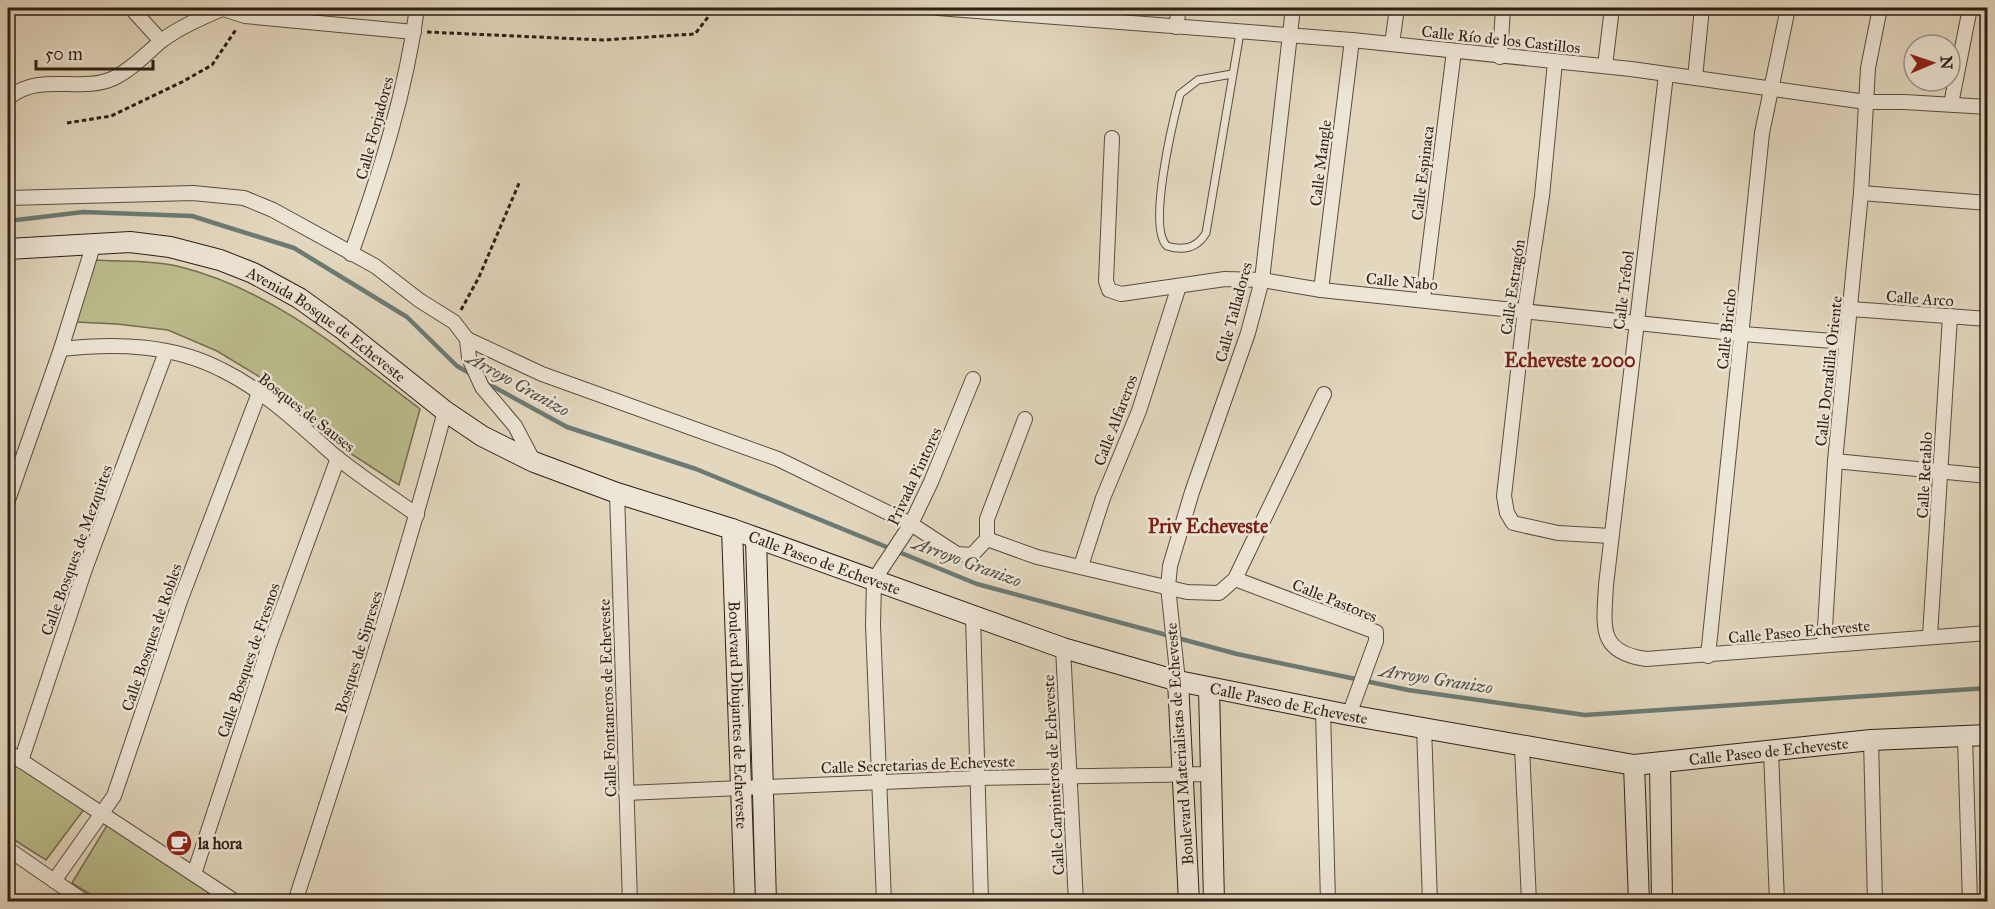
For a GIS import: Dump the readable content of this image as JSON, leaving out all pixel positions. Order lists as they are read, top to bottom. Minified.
{"streets":{"street":["Calle Río de los Castillos","Calle Forjadores","Calle Mangle","Calle Espinaca","Calle Nabo","Calle Estragón","Calle Trébol","Calle Arco","Calle Talladores","Avenida Bosque de Echeveste","Calle Bricho","Calle Doradilla Oriente","Bosques de Sauses","Calle Alfareros","Calle Retablo","Privada Pintores","Calle Bosques de Mezquites","Calle Paseo de Echeveste","Calle Pastores","Calle Paseo Echeveste","Calle Bosques de Robles","Bosques de Sipreses","Calle Bosques de Fresnos","Calle Fontaneros de Echeveste","Boulevard Dibujantes de Echeveste","Boulevard Materialistas de Echeveste","Calle Secretarias de Echeveste","Calle Carpinteros de Echeveste"]},"crossings":[["Calle Río de los Castillos","Calle Mangle"],["Calle Río de los Castillos","Calle Espinaca"],["Calle Río de los Castillos","Calle Estragón"],["Calle Río de los Castillos","Calle Trébol"],["Calle Río de los Castillos","Calle Talladores"],["Calle Río de los Castillos","Calle Bricho"],["Calle Río de los Castillos","Calle Doradilla Oriente"],["Calle Mangle","Calle Nabo"],["Calle Espinaca","Calle Nabo"],["Calle Nabo","Calle Estragón"],["Calle Nabo","Calle Trébol"],["Calle Nabo","Calle Talladores"],["Calle Nabo","Calle Bricho"],["Calle Nabo","Calle Doradilla Oriente"],["Calle Nabo","Calle Alfareros"],["Calle Estragón","Calle Trébol"],["Calle Trébol","Calle Paseo Echeveste"],["Calle Arco","Calle Doradilla Oriente"],["Calle Arco","Calle Retablo"],["Calle Talladores","Boulevard Materialistas de Echeveste"],["Avenida Bosque de Echeveste","Calle Paseo de Echeveste"],["Avenida Bosque de Echeveste","Bosques de Sipreses"],["Avenida Bosque de Echeveste","Calle Fontaneros de Echeveste"],["Calle Bricho","Calle Paseo Echeveste"],["Calle Doradilla Oriente","Calle Paseo Echeveste"],["Bosques de Sauses","Calle Bosques de Mezquites"],["Bosques de Sauses","Calle Bosques de Robles"],["Bosques de Sauses","Bosques de Sipreses"],["Bosques de Sauses","Calle Bosques de Fresnos"],["Calle Retablo","Calle Paseo Echeveste"],["Privada Pintores","Calle Paseo de Echeveste"],["Calle Paseo de Echeveste","Calle Pastores"],["Calle Paseo de Echeveste","Calle Fontaneros de Echeveste"],["Calle Paseo de Echeveste","Boulevard Dibujantes de Echeveste"],["Calle Paseo de Echeveste","Boulevard Materialistas de Echeveste"],["Calle Paseo de Echeveste","Calle Carpinteros de Echeveste"],["Calle Fontaneros de Echeveste","Calle Secretarias de Echeveste"],["Boulevard Dibujantes de Echeveste","Calle Secretarias de Echeveste"],["Boulevard Materialistas de Echeveste","Calle Secretarias de Echeveste"],["Calle Secretarias de Echeveste","Calle Carpinteros de Echeveste"]],"districts":["Echeveste 2000","Priv Echeveste"],"water":["Arroyo Granizo"],"places":{"cafe":["la hora"]},"scale_bar":"50 m","north":"right"}
